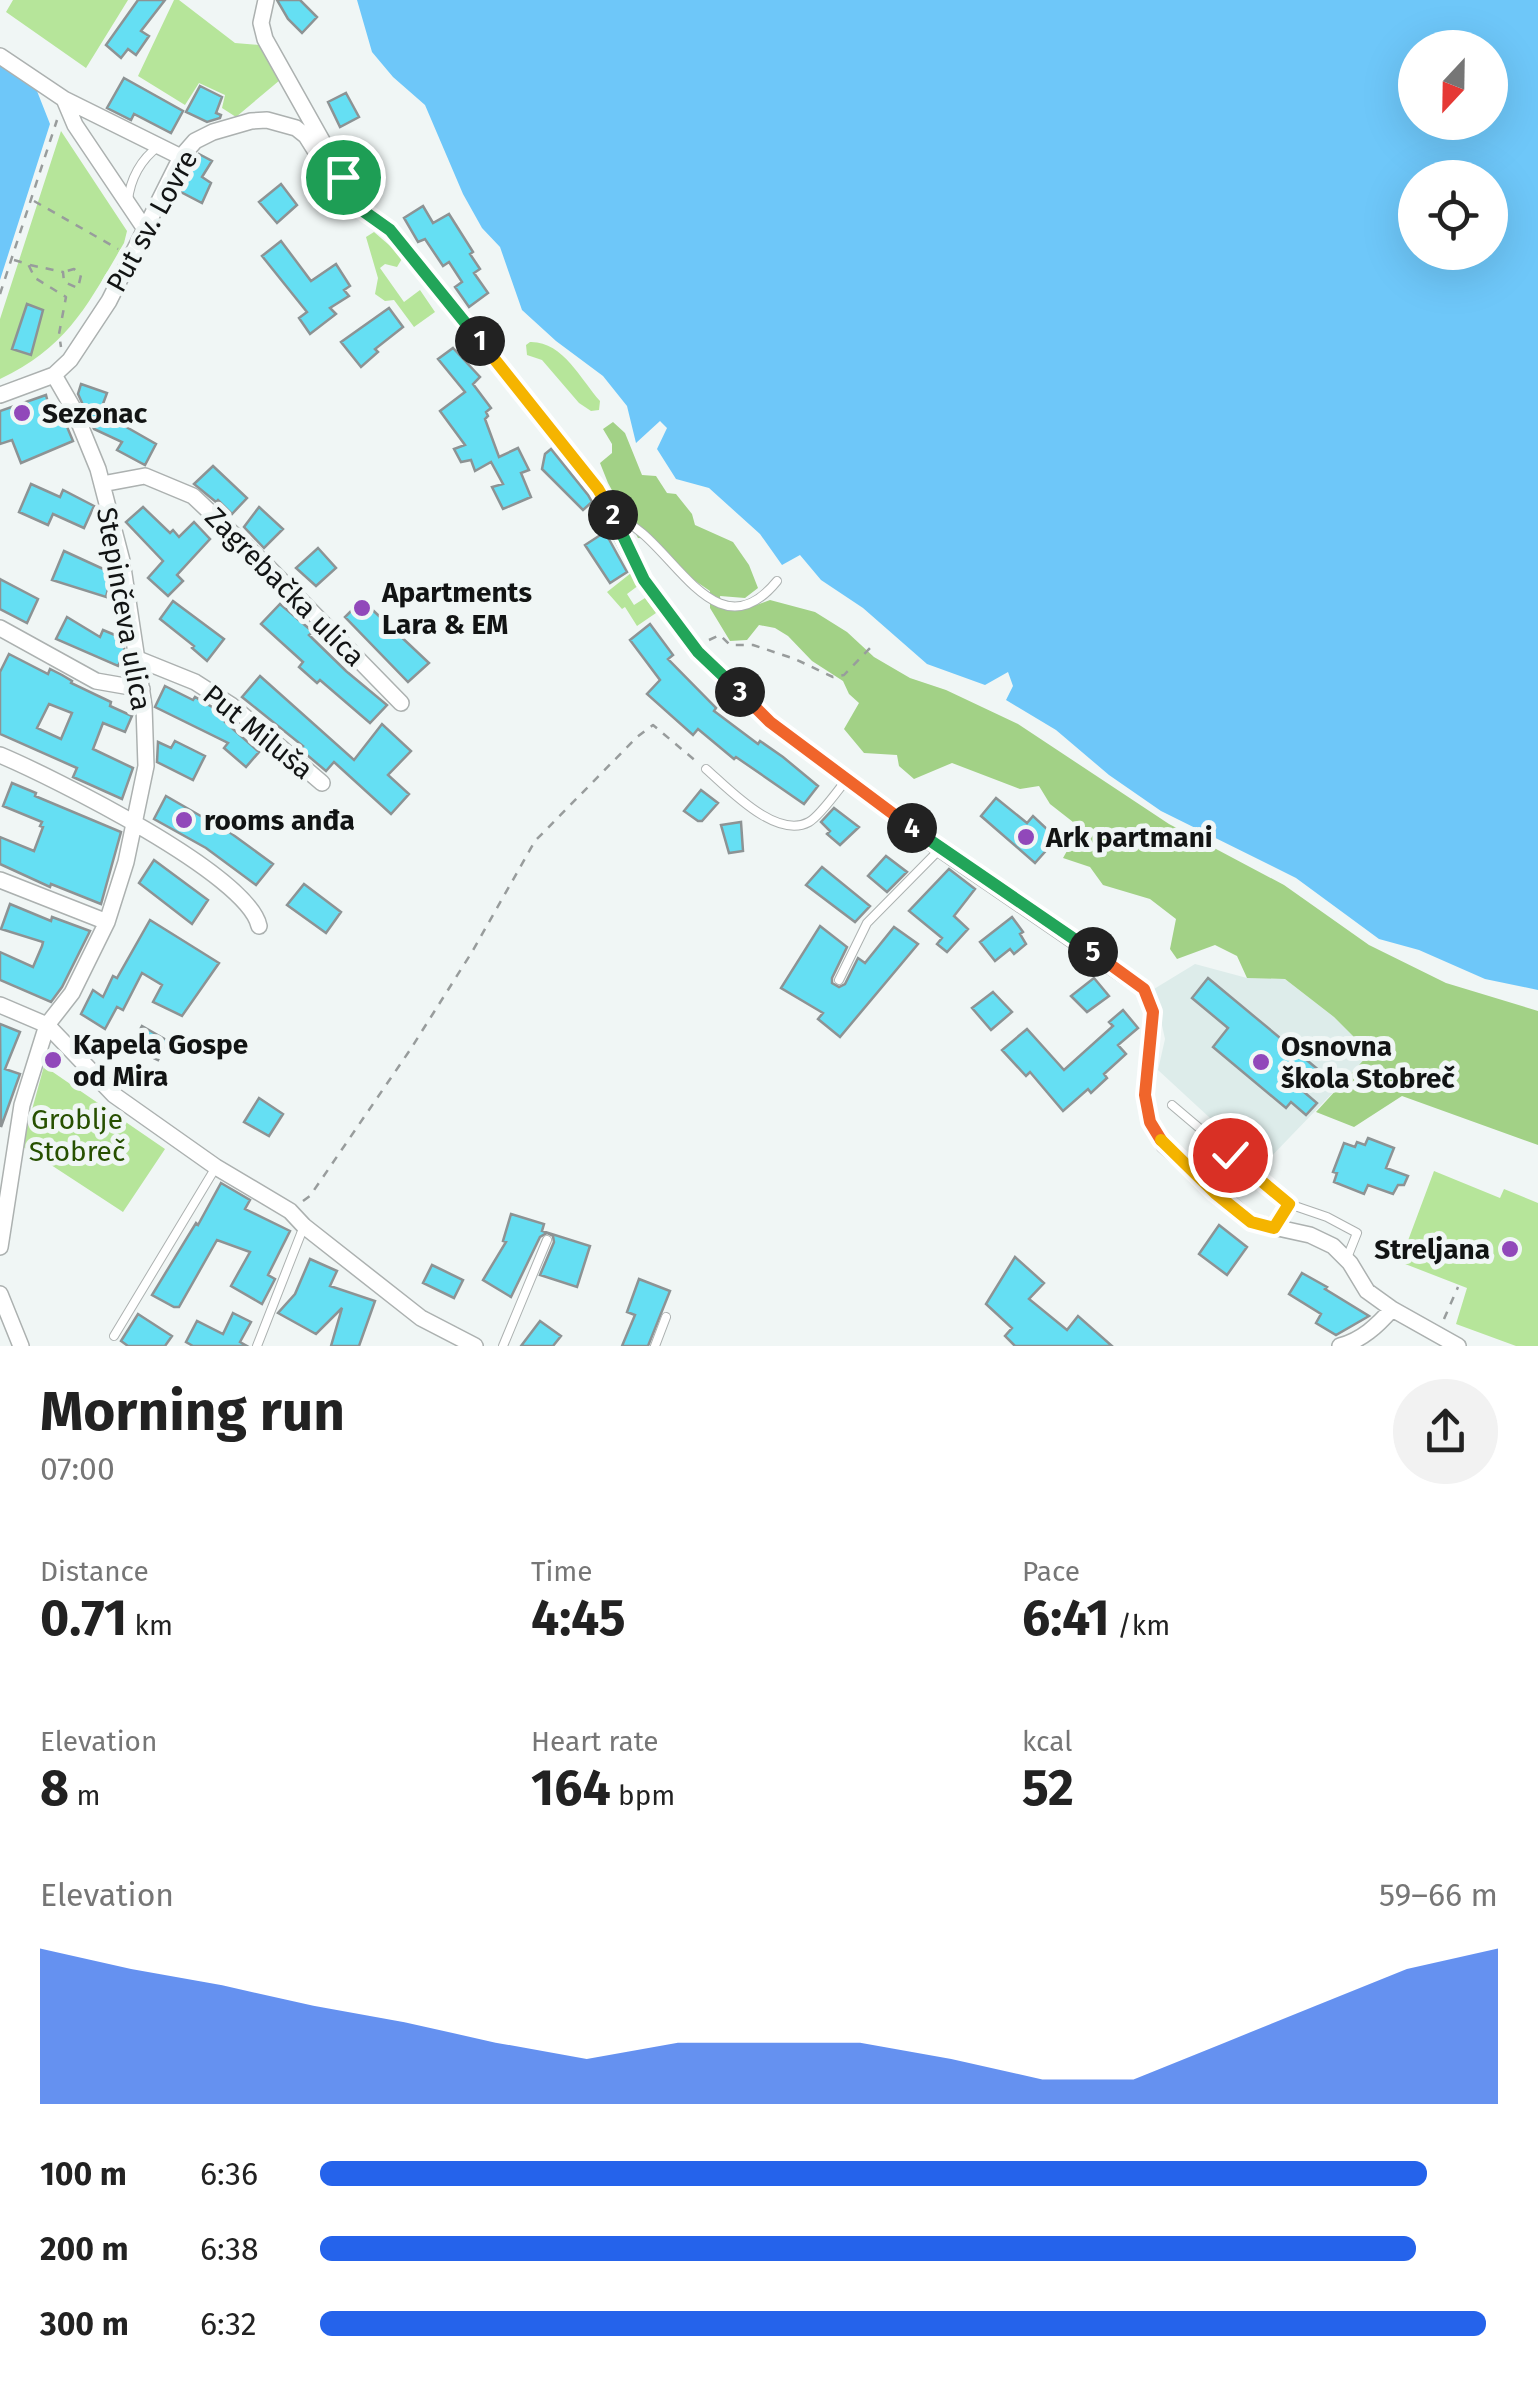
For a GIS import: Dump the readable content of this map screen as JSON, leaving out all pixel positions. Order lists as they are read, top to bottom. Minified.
{"streets":{"street":["Put sv. Lovre","Zagrebačka ulica","Stepinčeva ulica","Put Miluša"]},"crossings":[["Put sv. Lovre","Stepinčeva ulica"],["Zagrebačka ulica","Stepinčeva ulica"],["Stepinčeva ulica","Put Miluša"]],"parks":["Groblje Stobreč"],"places":["Sezonac","Apartments Lara & EM","rooms anđa","Ark partmani","Kapela Gospe od Mira","Osnovna škola Stobreč","Streljana"],"north":"bottom","page":{"pins":["1","2","3","4","5"],"heading":["Morning run","07:00"],"stats":[["Distance","0.71 km"],["Time","4:45"],["Pace","6:41 /km"],["Elevation","8 m"],["Heart rate","164 bpm"],["kcal","52"]],"chart":["Elevation","59–66 m"],"list":[{"name":"100 m","note":"6:36"},{"name":"200 m","note":"6:38"},{"name":"300 m","note":"6:32"}]}}
